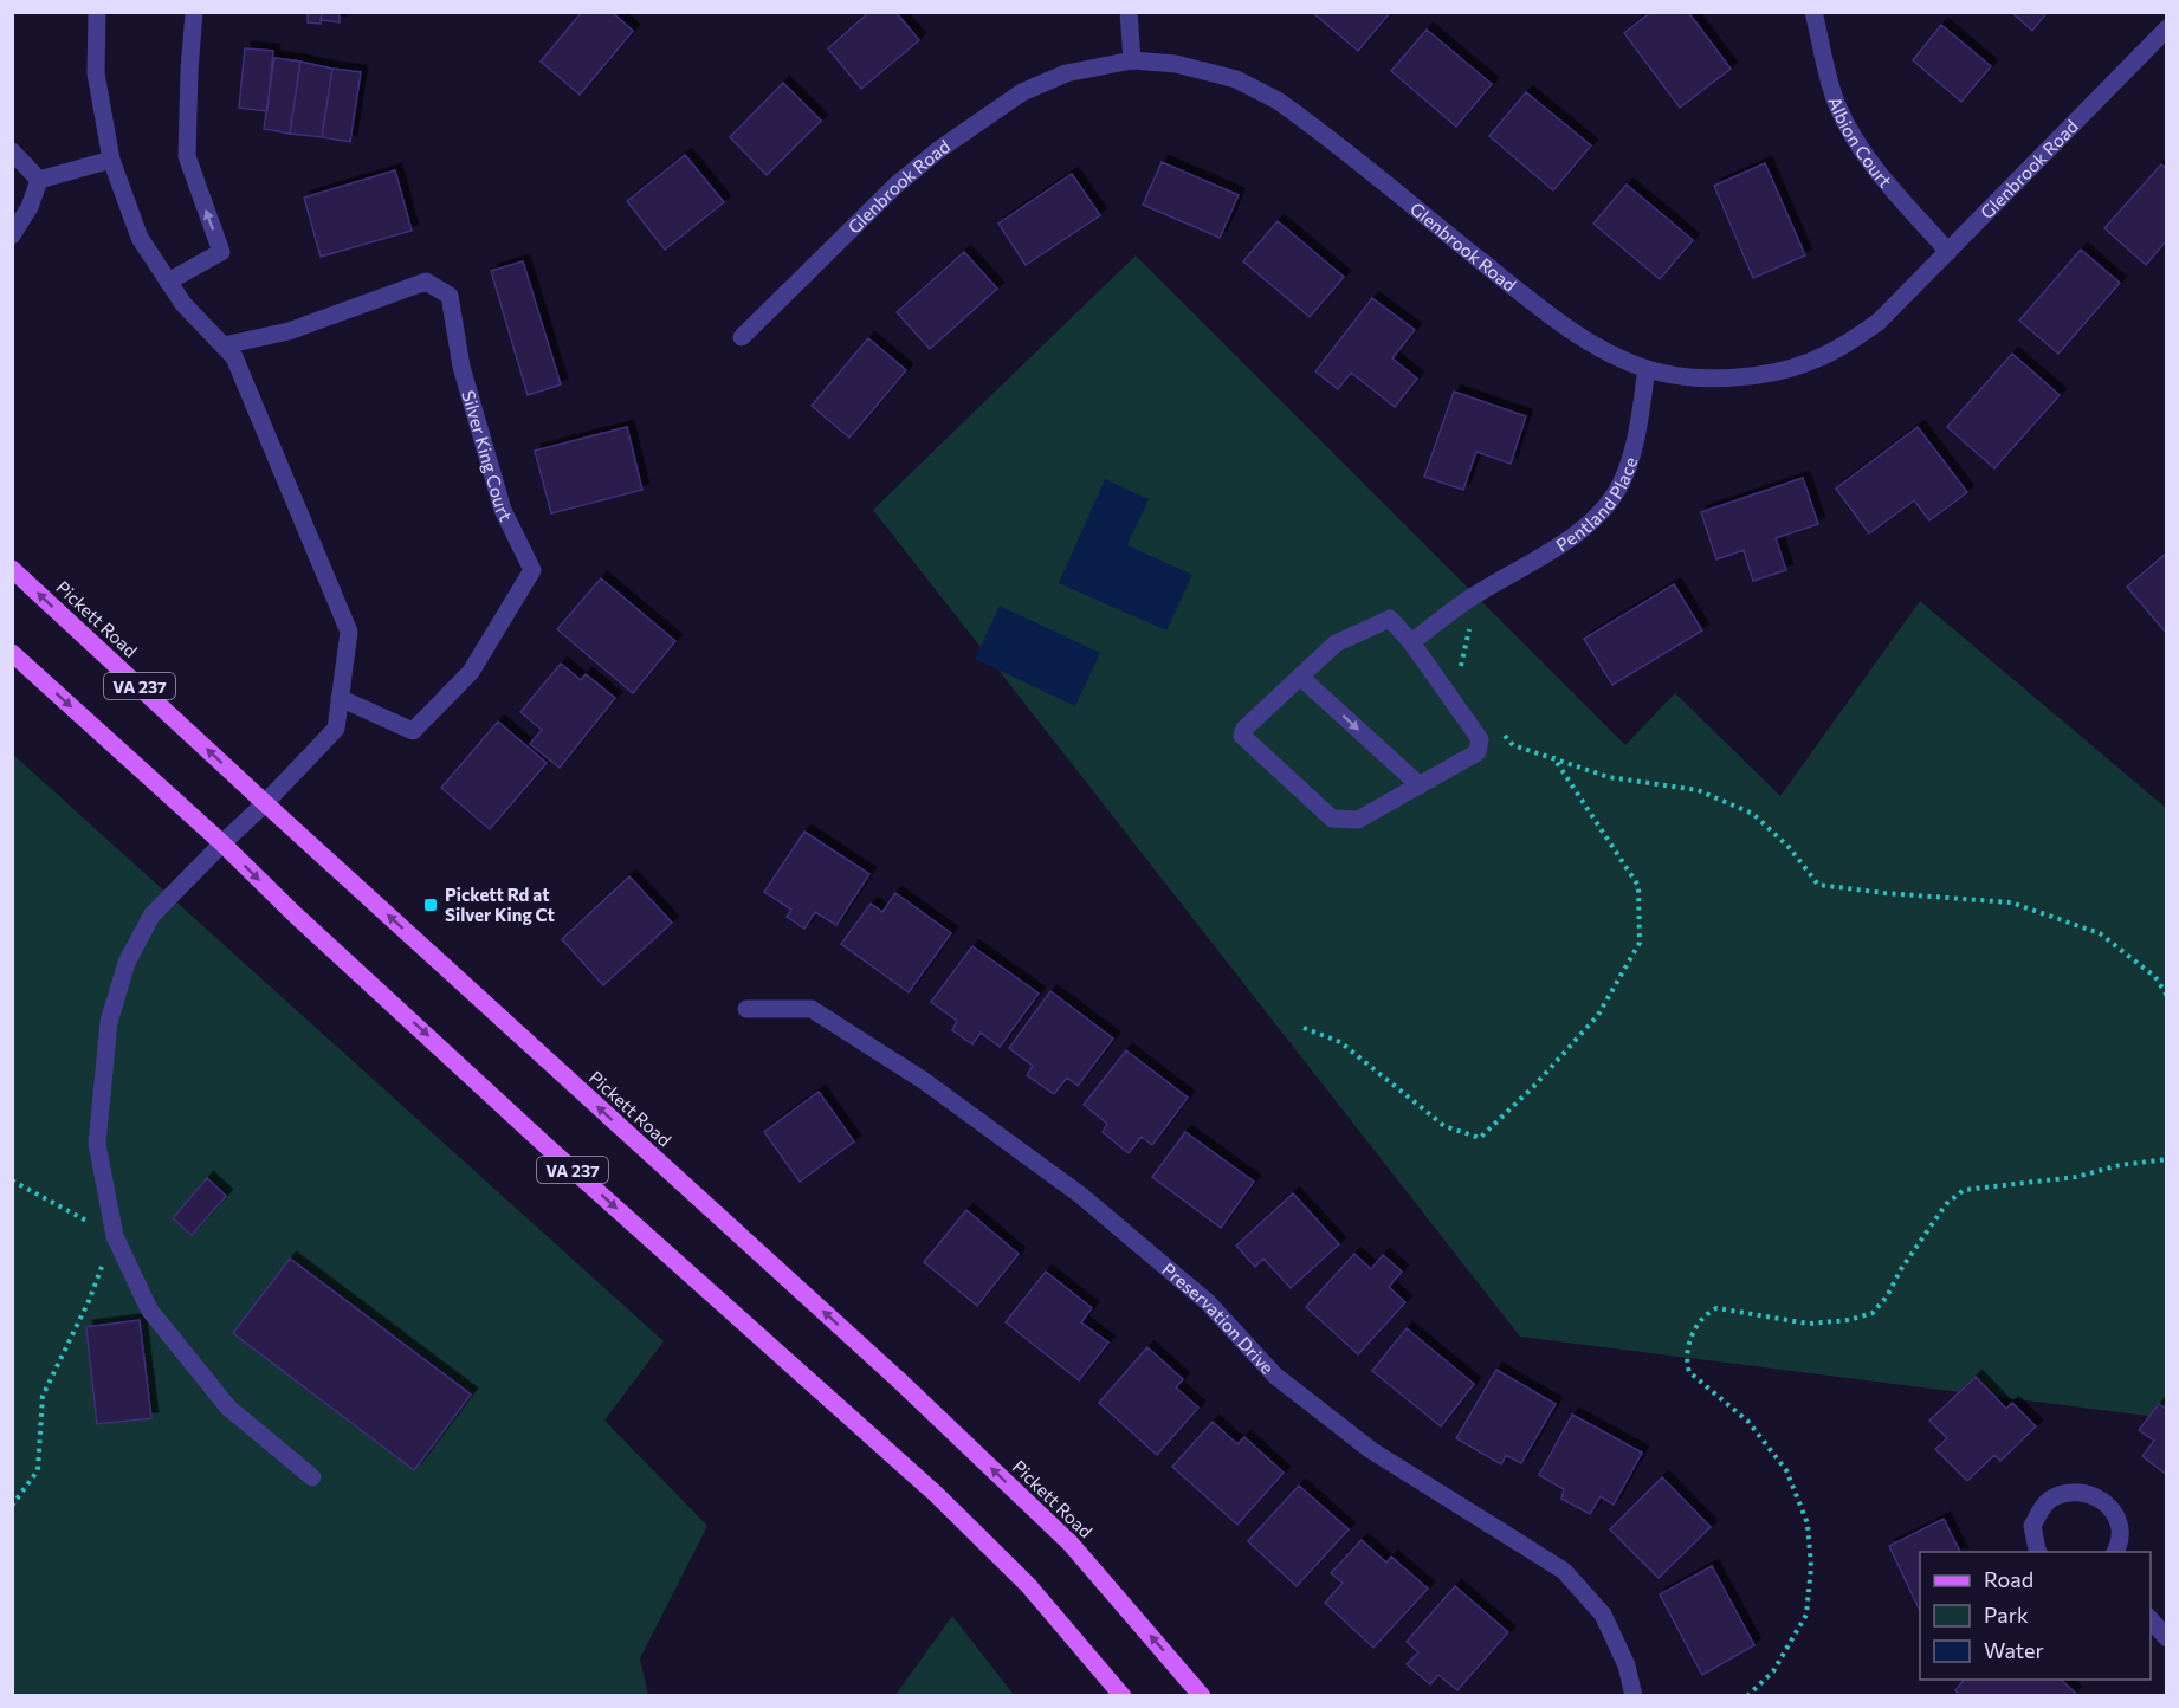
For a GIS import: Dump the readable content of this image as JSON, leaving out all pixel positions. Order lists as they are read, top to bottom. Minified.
{"streets":{"main road":["Pickett Road","VA 237"],"street":["Albion Court","Glenbrook Road","Silver King Court","Pentland Place","Preservation Drive"]},"crossings":[["Albion Court","Glenbrook Road"],["Glenbrook Road","Pentland Place"]],"places":{"transit":["Pickett Rd at Silver King Ct"]},"legend":["Road","Park","Water"]}
